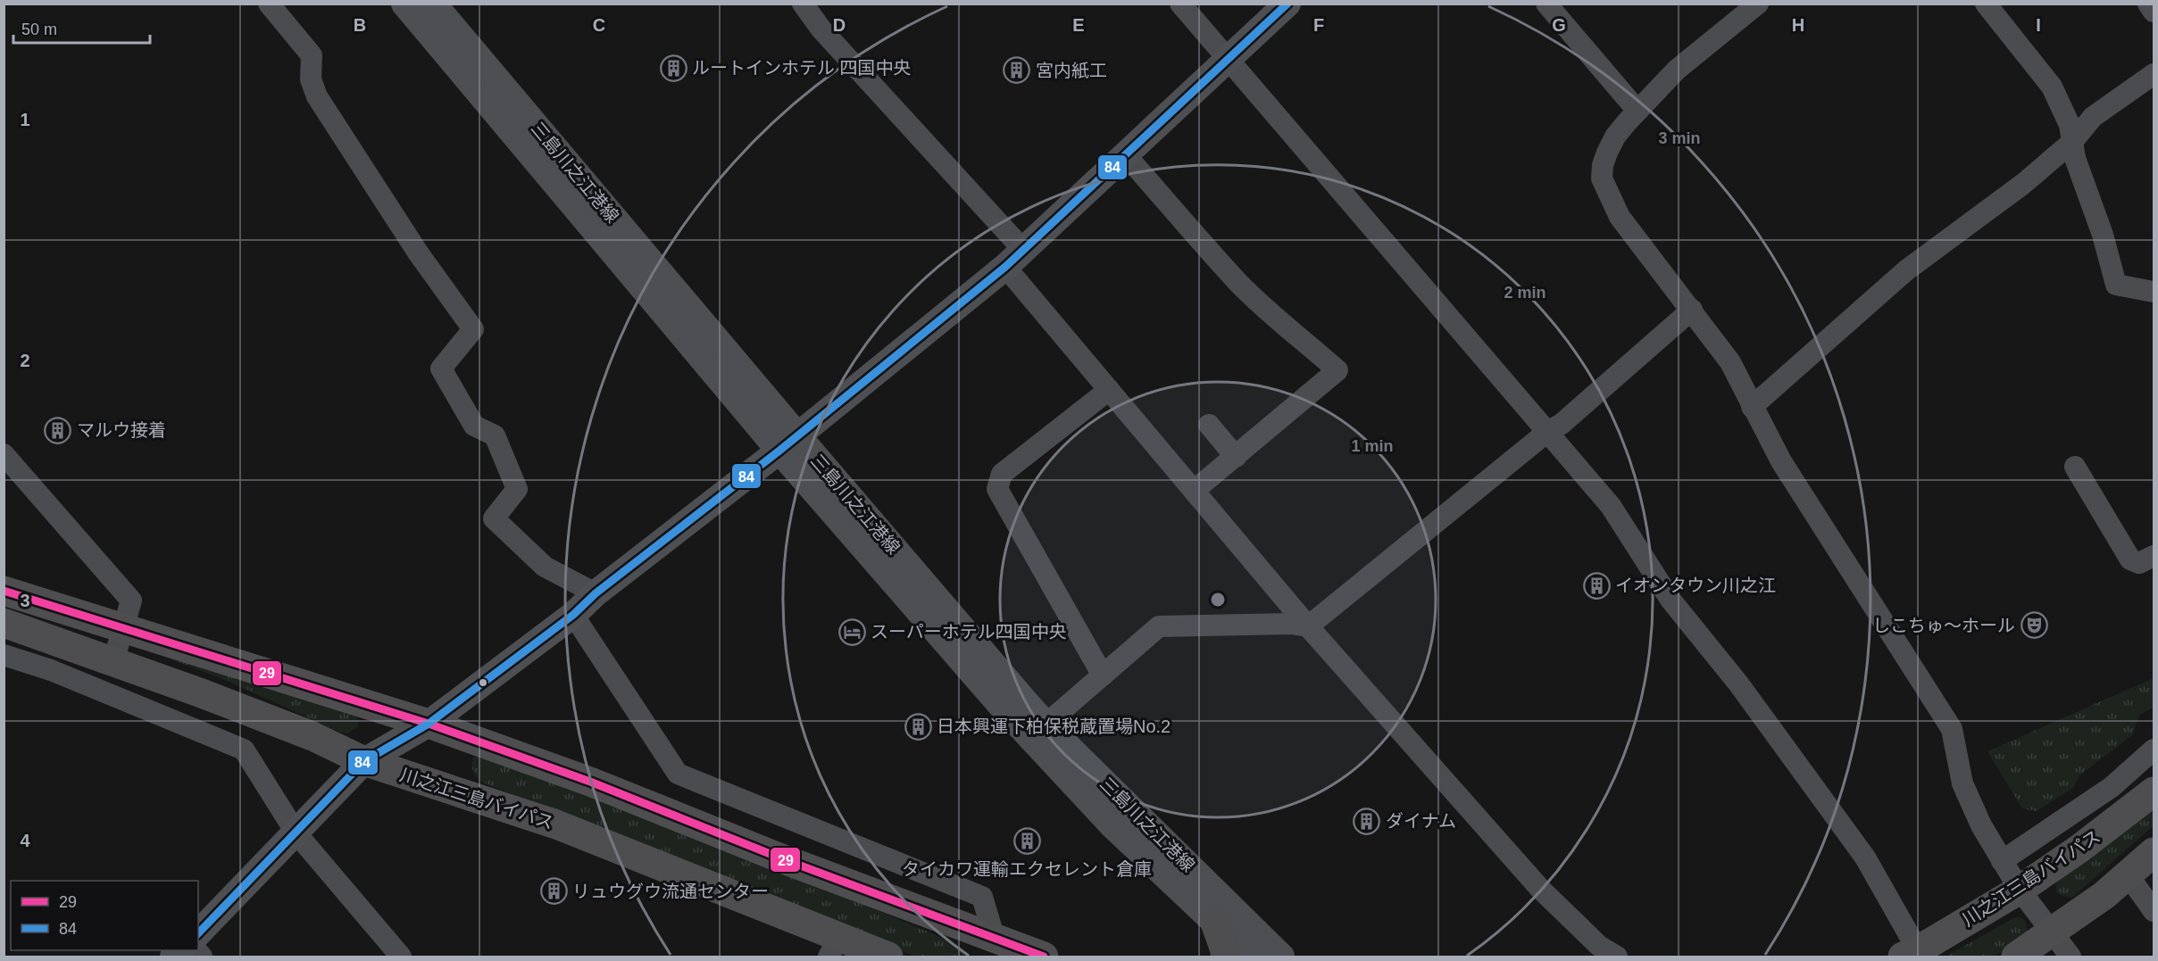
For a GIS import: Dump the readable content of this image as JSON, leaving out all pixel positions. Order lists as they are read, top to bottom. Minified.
{"streets":{"highway":["川之江三島バイパス"],"main road":["三島川之江港線"]},"places":{"building":["ルートインホテル 四国中央","宮内紙工","マルウ接着","イオンタウン川之江","日本興運下柏保税蔵置場No.2","ダイナム","タイカワ運輸エクセレント倉庫","リュウグウ流通センター"],"theatre":["しこちゅ～ホール"],"hotel":["スーパーホテル四国中央"]},"lines":["transit line 84","transit line 29"],"legend":["29","84"],"scale_bar":"50 m","grid":{"columns":["B","C","D","E","F","G","H","I"],"rows":["1","2","3","4"]},"rings":["3 min","2 min","1 min"]}
